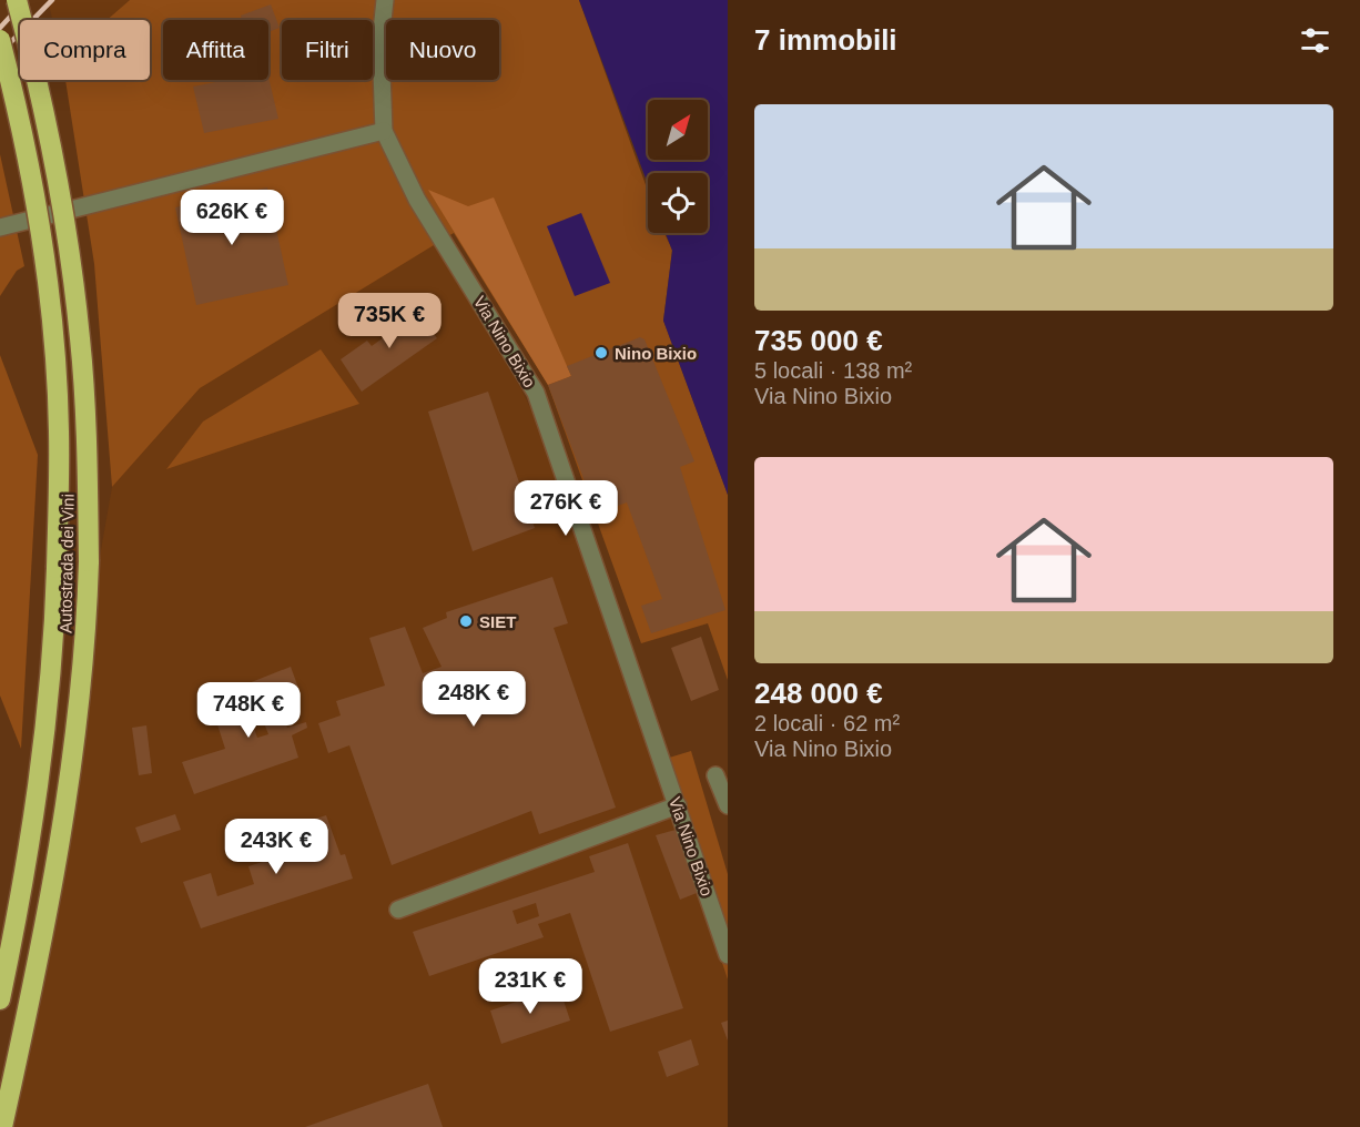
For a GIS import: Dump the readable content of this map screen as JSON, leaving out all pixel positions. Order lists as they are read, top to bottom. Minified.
{"streets":{"highway":["Autostrada dei Vini"],"street":["Via Nino Bixio"]},"places":["Nino Bixio","SIET"],"north":"top right","page":{"heading":"7 immobili","chip":["Compra","Affitta","Filtri","Nuovo"],"list":[{"name":"735 000 €","note":"5 locali · 138 m² · Via Nino Bixio"},{"name":"248 000 €","note":"2 locali · 62 m² · Via Nino Bixio"}],"price":["626K €","735K €","276K €","248K €","748K €","243K €","231K €"]}}
